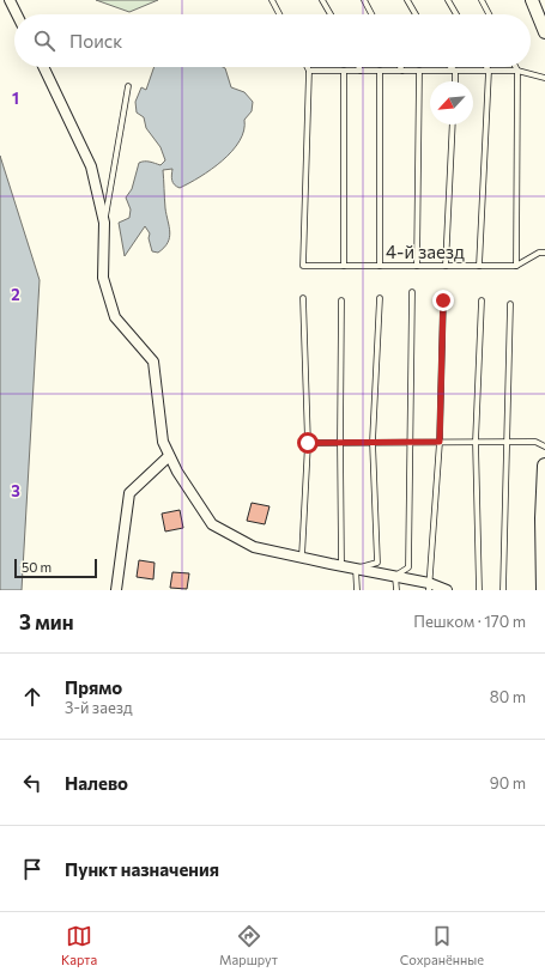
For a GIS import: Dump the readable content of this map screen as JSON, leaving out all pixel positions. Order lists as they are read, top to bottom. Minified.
{"streets":{"lane":["4-й заезд"]},"scale_bar":"50 m","north":"bottom left","page":{"search":"Поиск","scale":"50 m","heading":["3 мин","Пешком · 170 m"],"list":[["Прямо","3-й заезд","80 m"],["Налево","90 m"],"Пункт назначения"],"nav":["Карта","Маршрут","Сохранённые"]},"grid":{"rows":["1","2","3"]}}
